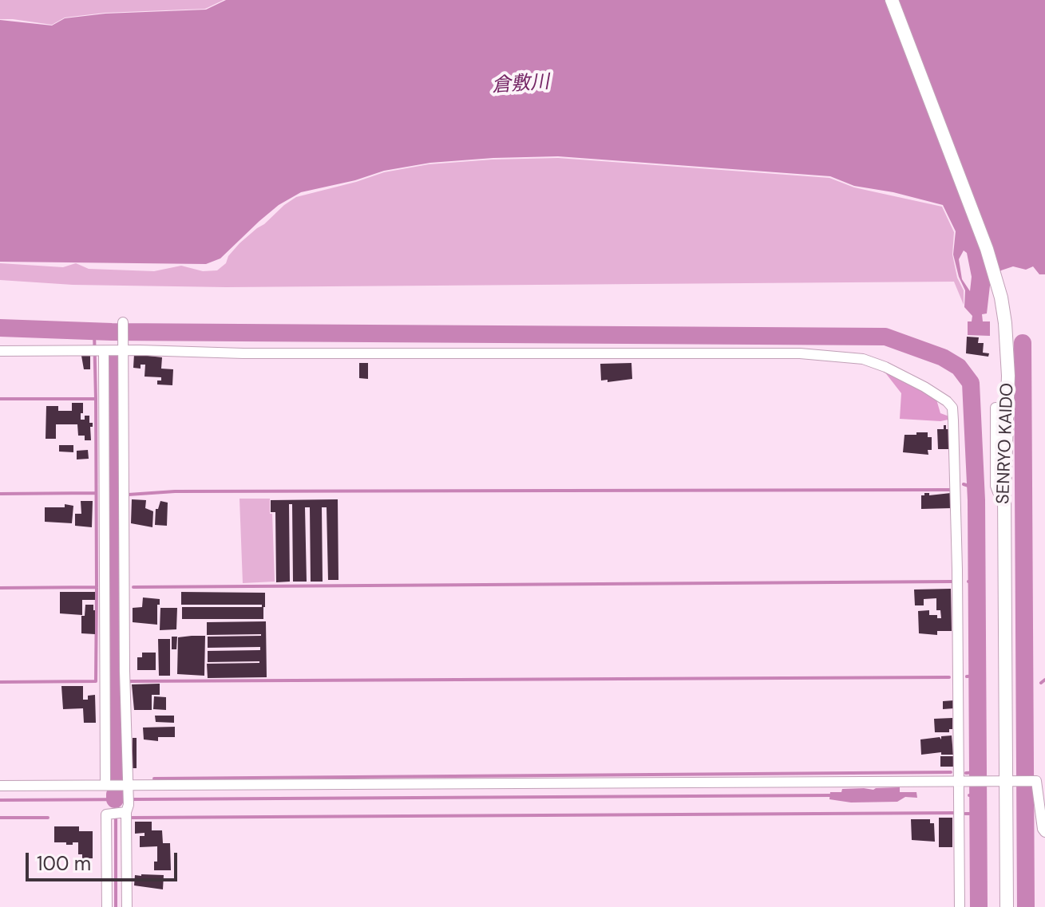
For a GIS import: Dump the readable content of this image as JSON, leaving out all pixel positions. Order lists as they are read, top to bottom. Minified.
{"streets":{"street":["SENRYO KAIDO"]},"water":["倉敷川"],"scale_bar":"100 m"}
